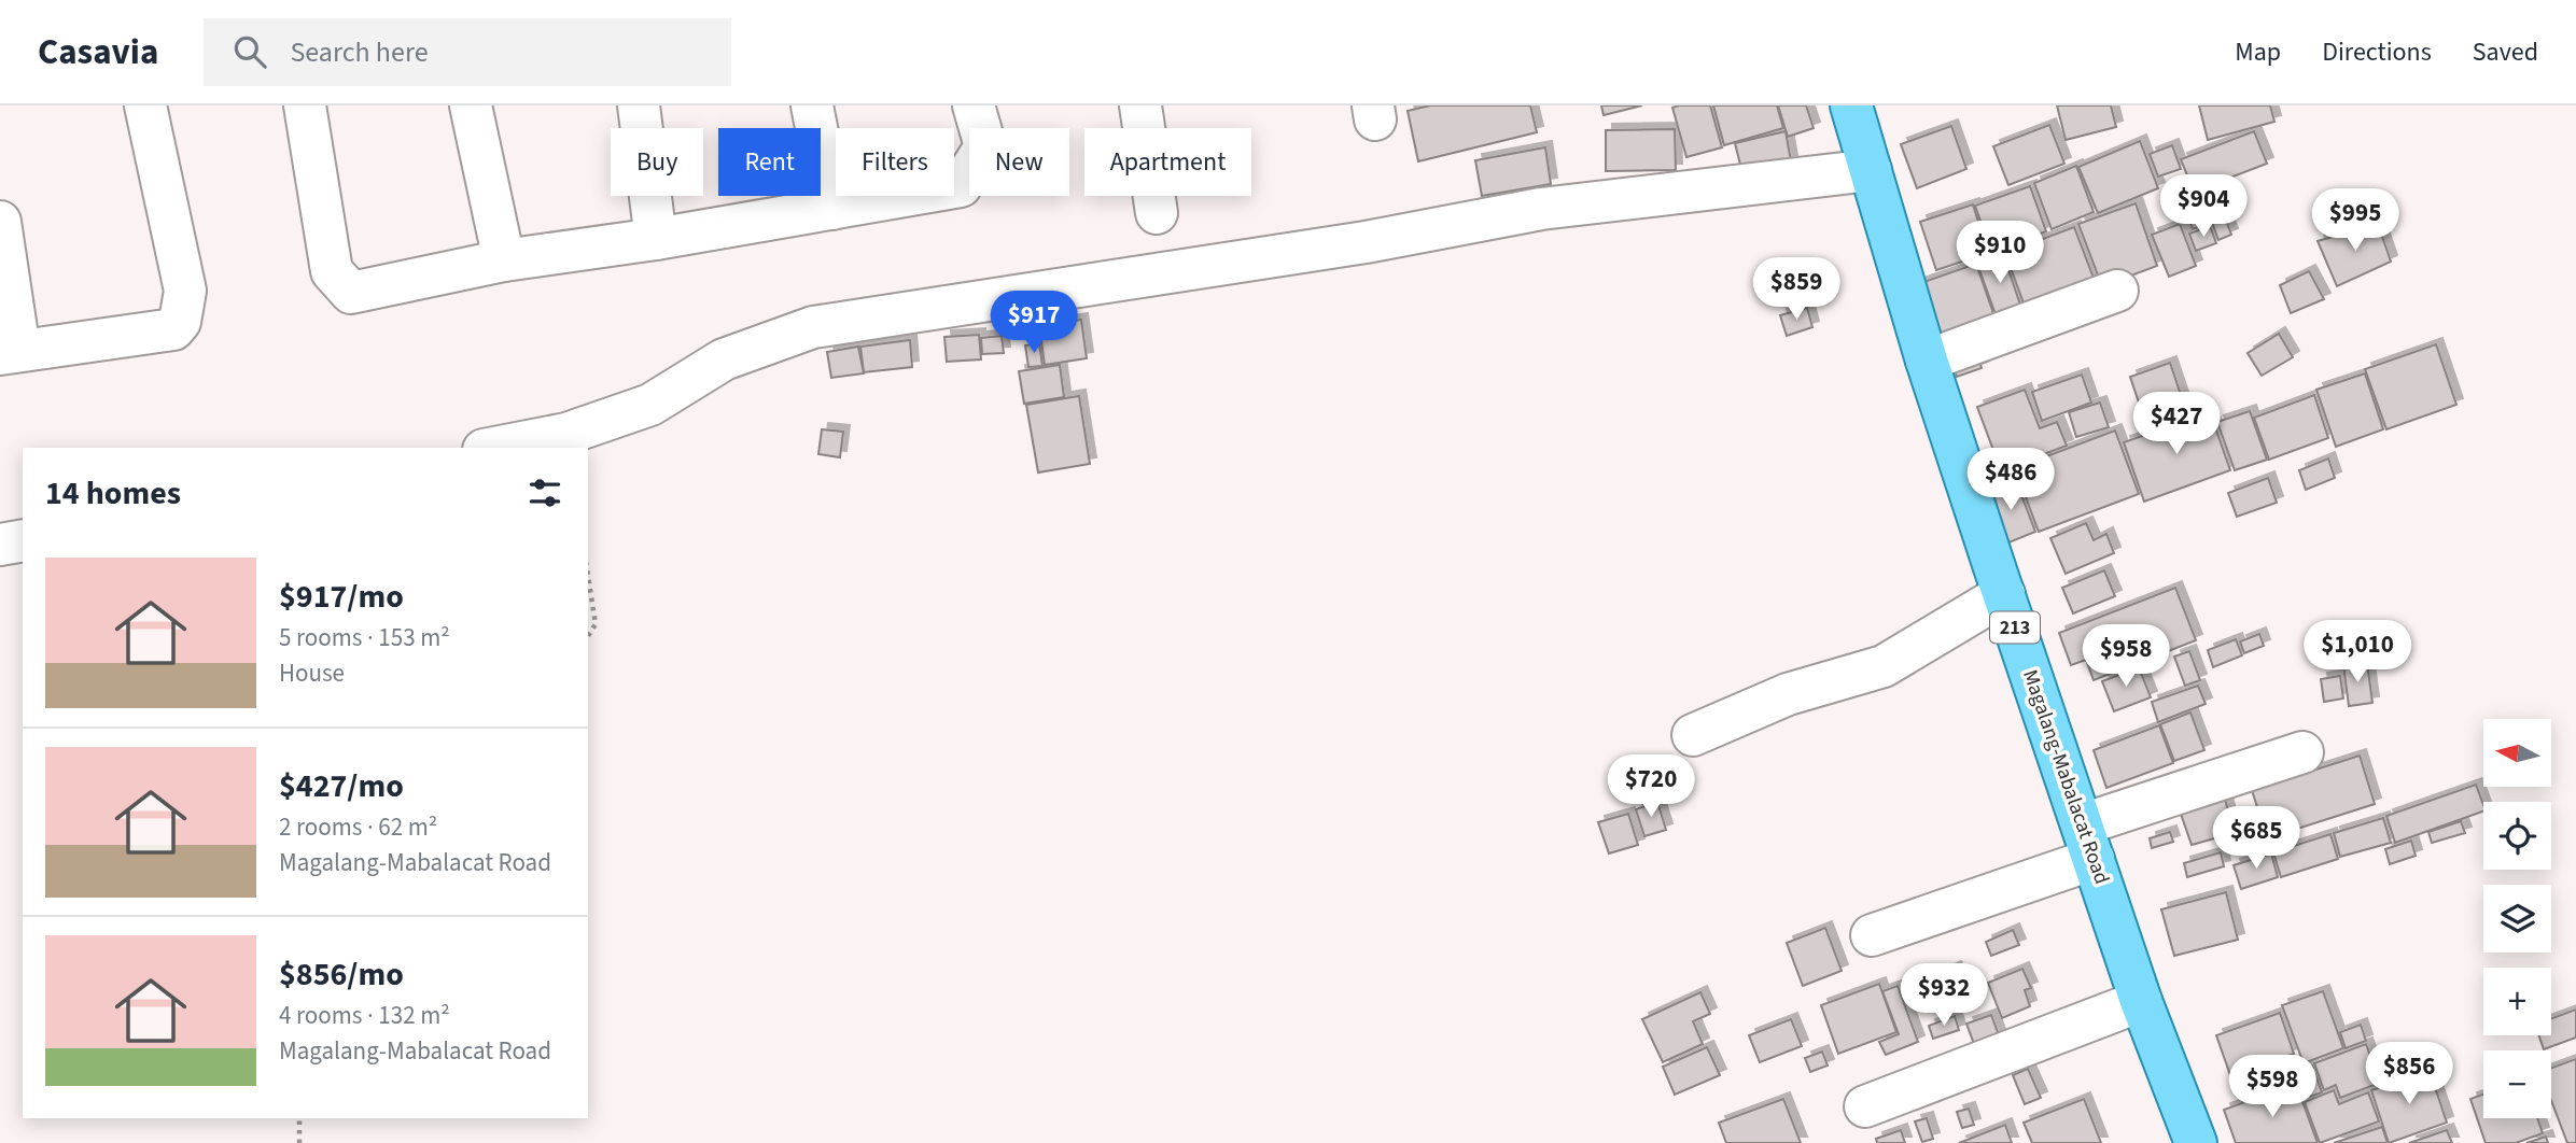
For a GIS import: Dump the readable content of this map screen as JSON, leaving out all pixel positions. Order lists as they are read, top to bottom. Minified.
{"streets":{"main road":["213","Magalang-Mabalacat Road"]},"north":"left","page":{"header":"Casavia","search":"Search here","nav":["Map","Directions","Saved"],"chip":["Buy","Rent","Filters","New","Apartment"],"price":["$904","$995","$910","$859","$917","$427","$486","$1,010","$958","$720","$685","$932","$856","$598"],"heading":"14 homes","list":[{"name":"$917/mo","note":"5 rooms · 153 m² · House"},{"name":"$427/mo","note":"2 rooms · 62 m² · Magalang-Mabalacat Road"},{"name":"$856/mo","note":"4 rooms · 132 m² · Magalang-Mabalacat Road"}],"map_buttons":["+","−"]}}
